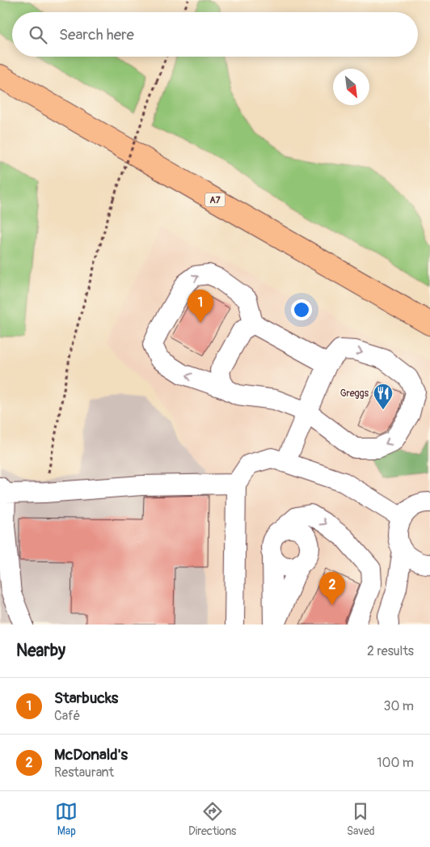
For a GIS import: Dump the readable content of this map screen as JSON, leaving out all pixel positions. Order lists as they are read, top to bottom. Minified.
{"streets":{"main road":["A7"]},"places":{"restaurant":["Greggs"]},"north":"bottom right","page":{"search":"Search here","pins":["1","2"],"heading":["Nearby","2 results"],"list":[{"mark":"1","name":"Starbucks","note":"Café","value":"30 m"},{"mark":"2","name":"McDonald's","note":"Restaurant","value":"100 m"}],"nav":["Map","Directions","Saved"]}}
